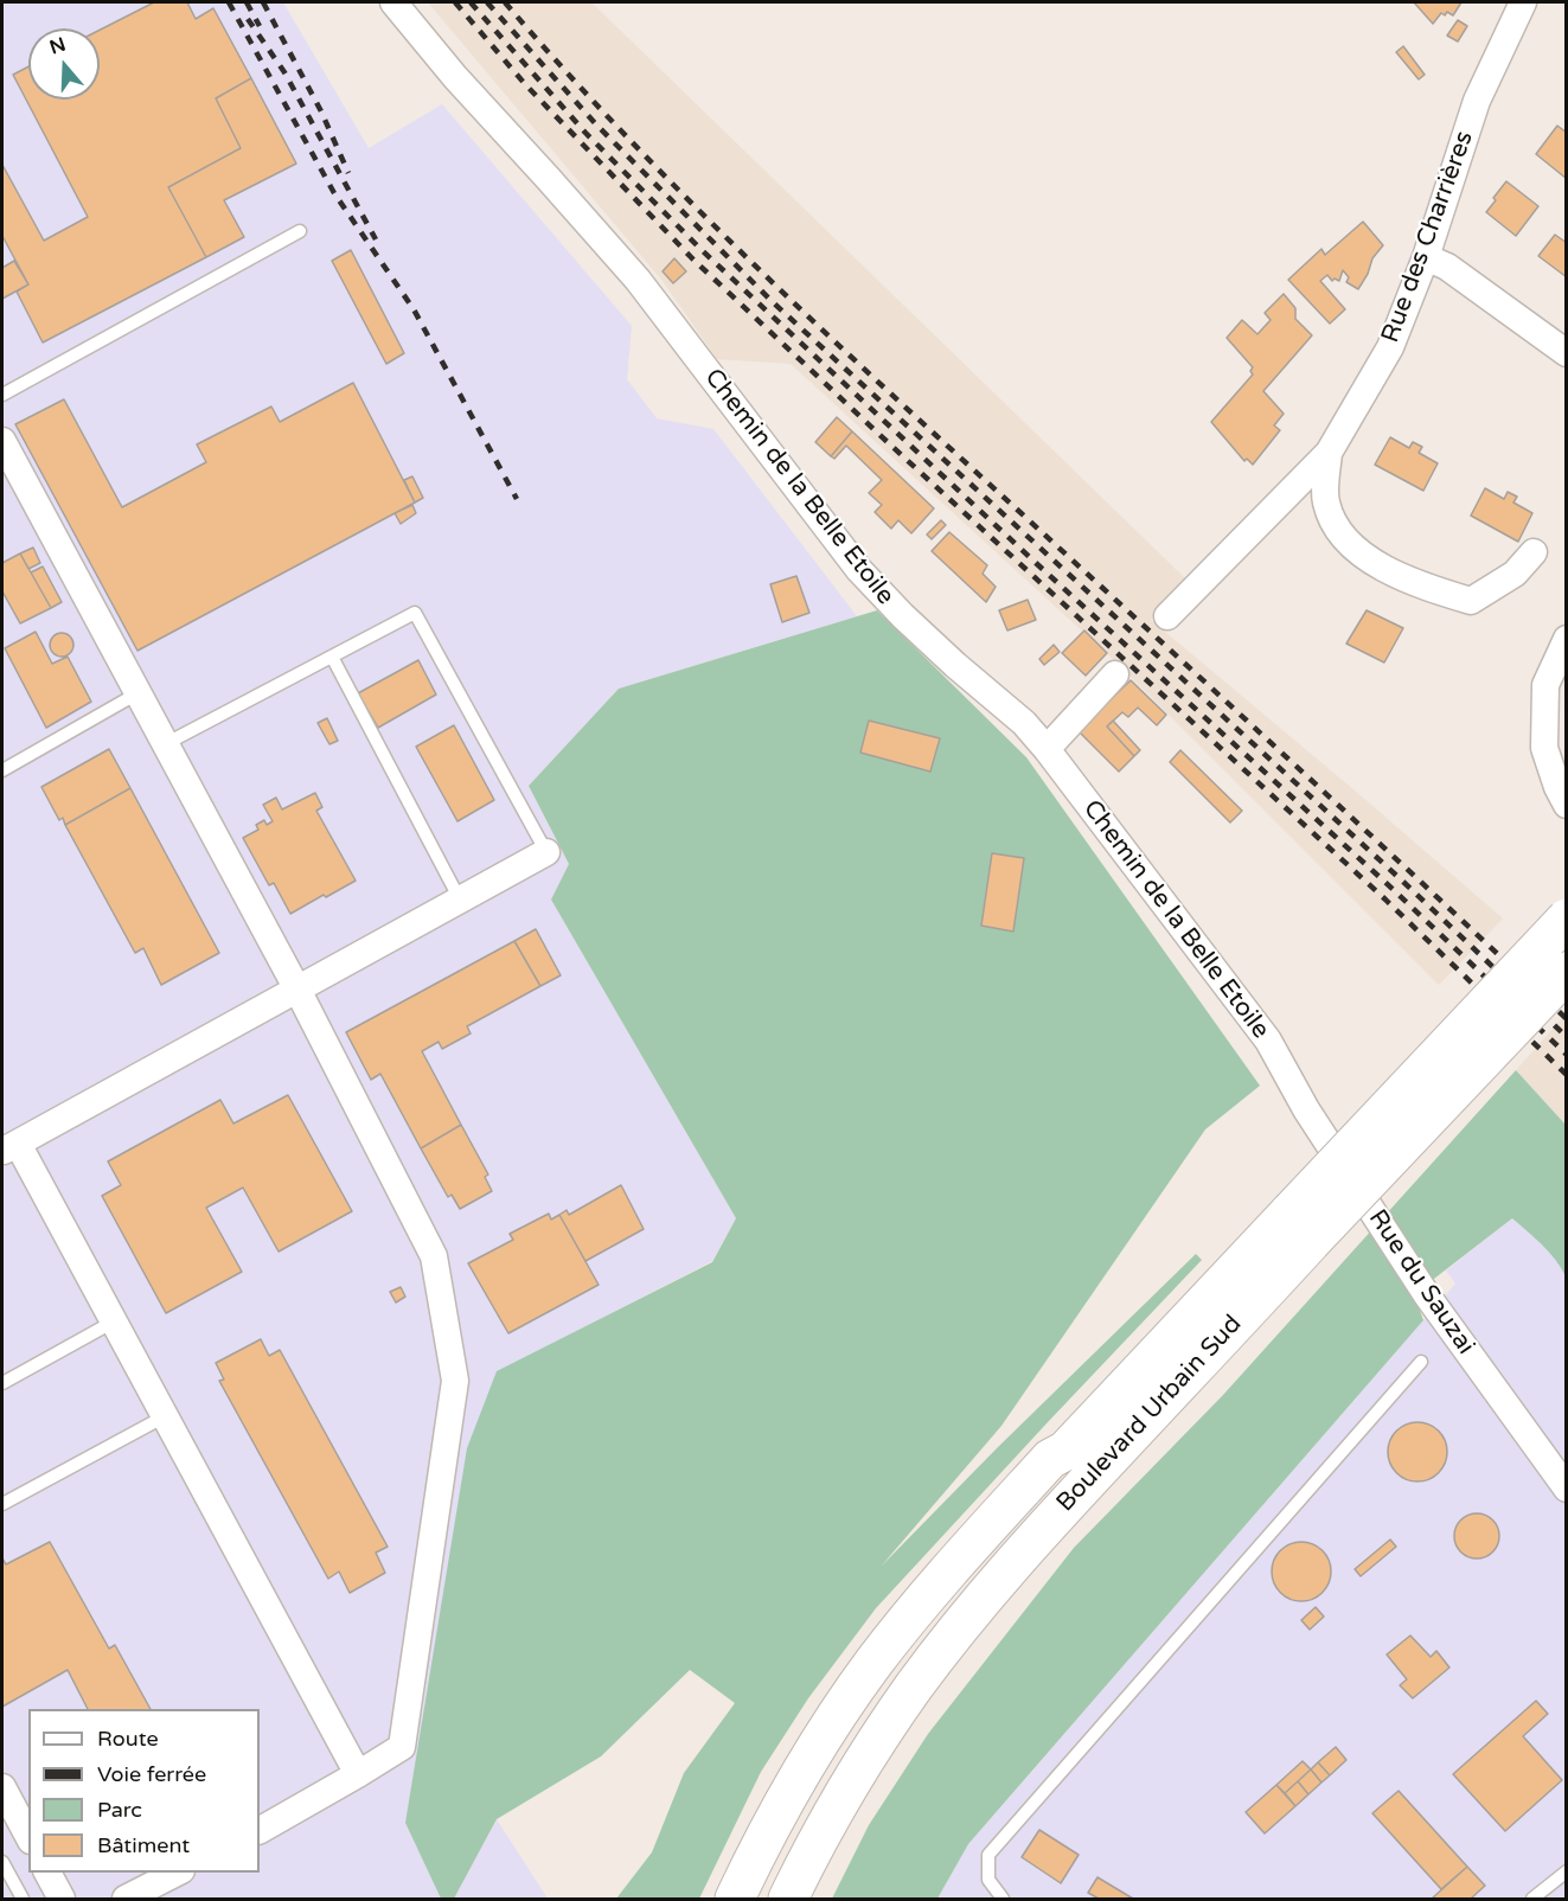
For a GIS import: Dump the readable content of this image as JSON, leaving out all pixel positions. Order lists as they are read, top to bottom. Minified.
{"streets":{"highway":["Boulevard Urbain Sud"],"street":["Rue des Charrières","Chemin de la Belle Etoile","Rue du Sauzai"]},"crossings":[["Chemin de la Belle Etoile","Rue du Sauzai"]],"legend":["Route","Voie ferrée","Parc","Bâtiment"],"north":"top"}
